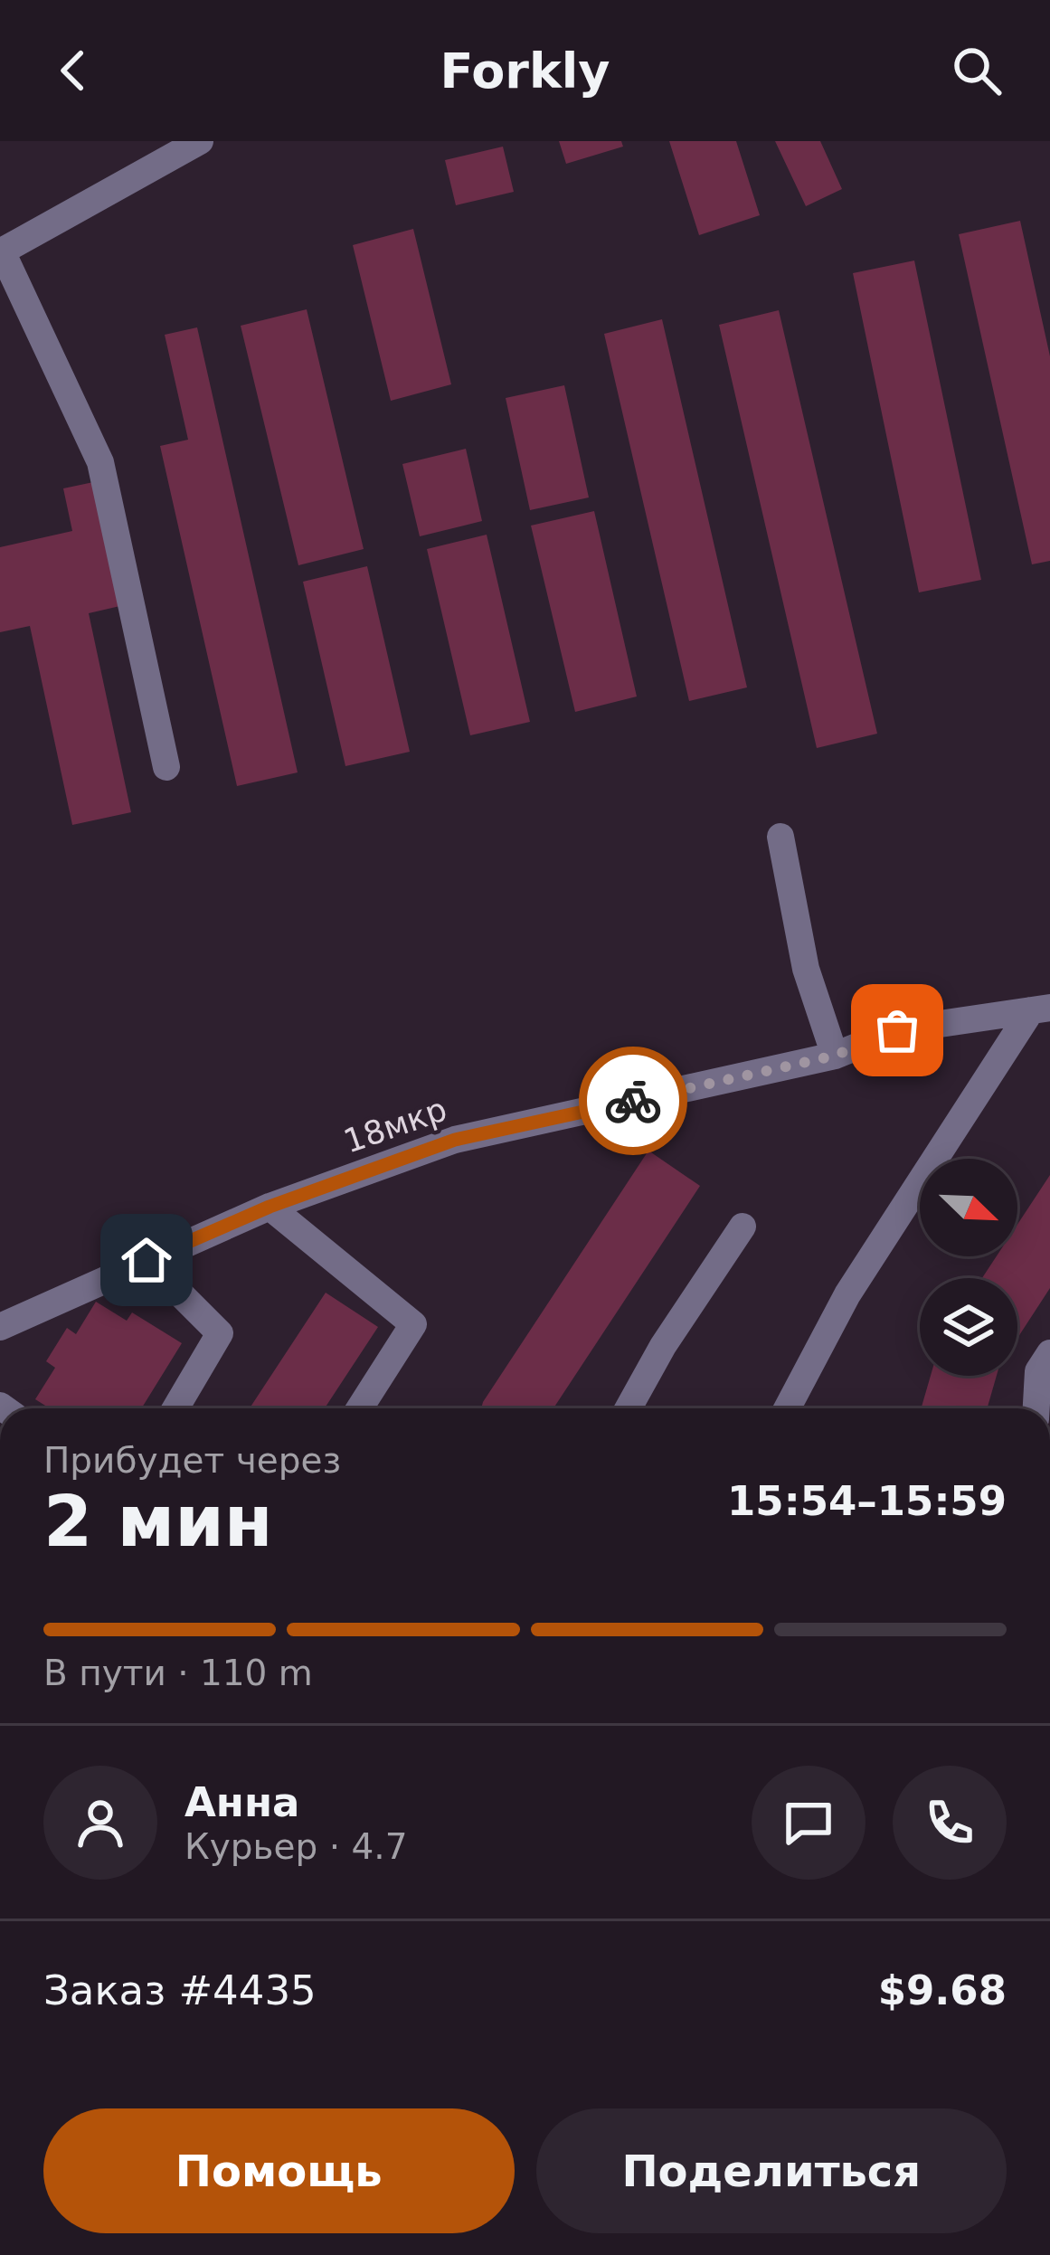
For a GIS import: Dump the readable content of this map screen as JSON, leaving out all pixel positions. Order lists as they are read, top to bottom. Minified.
{"streets":{"street":["18мкр"]},"north":"bottom right","page":{"header":"Forkly","heading":["2 мин","Прибудет через","15:54–15:59"],"panel":["Анна","Курьер · 4.7","Заказ #4435","$9.68"],"bar":"В пути · 110 m","buttons":["Помощь","Поделиться"]}}
